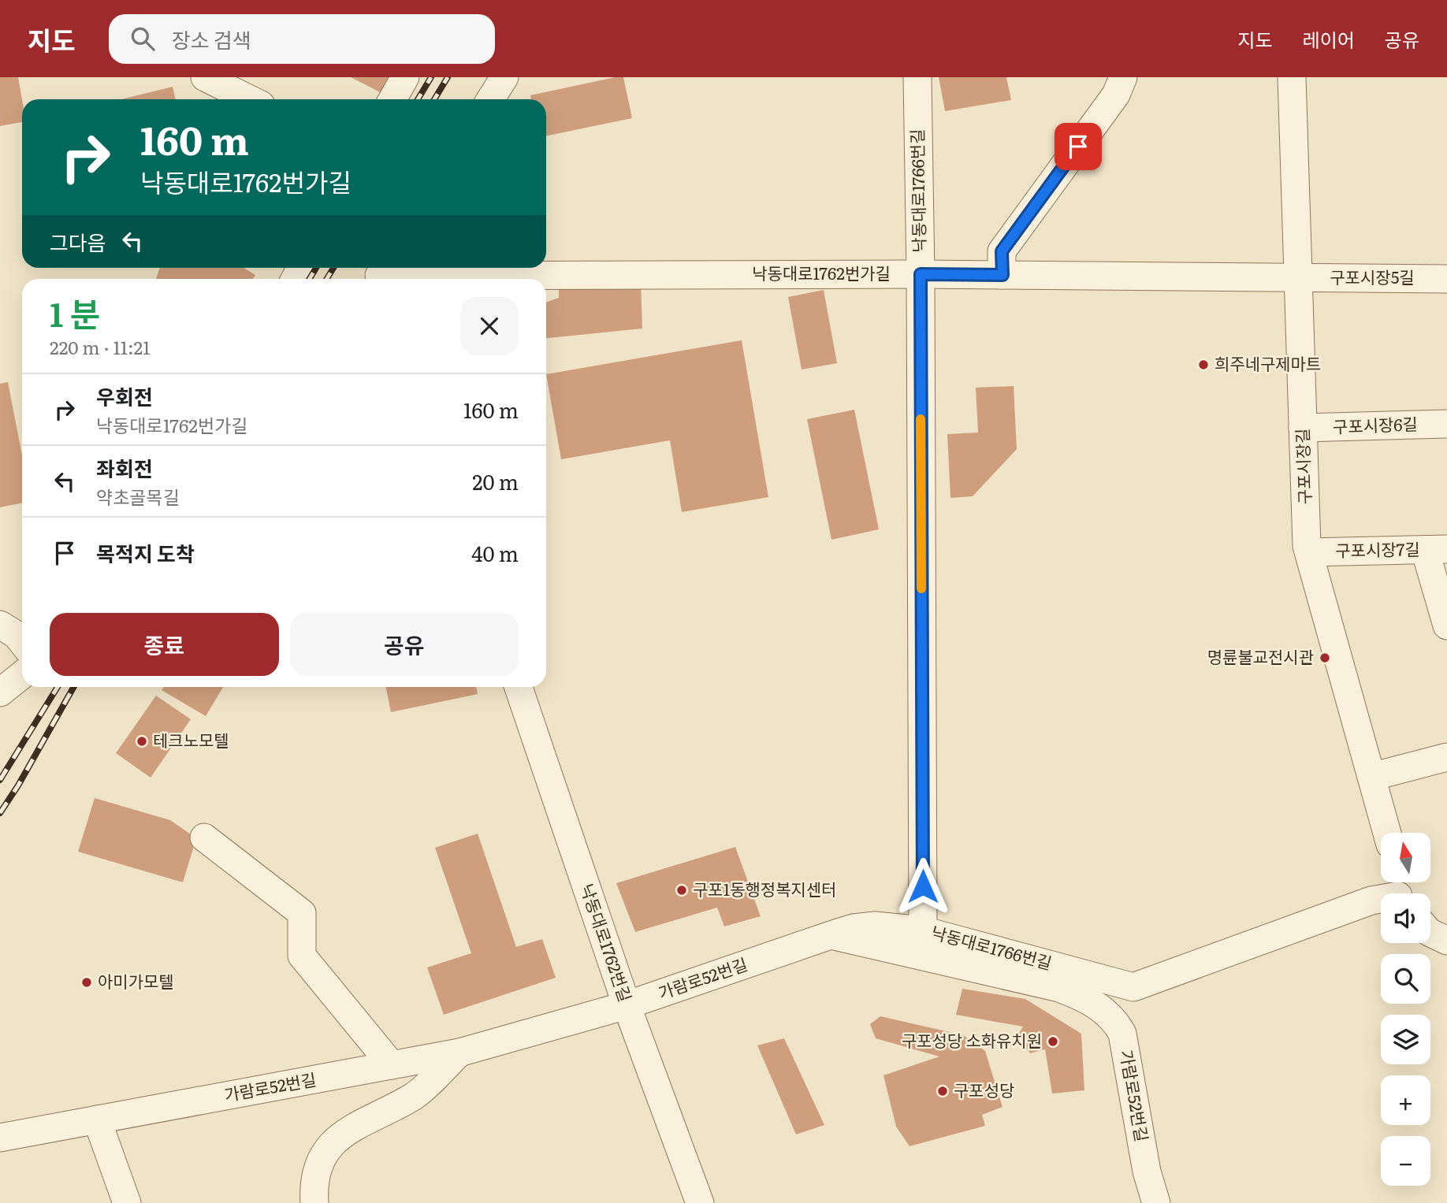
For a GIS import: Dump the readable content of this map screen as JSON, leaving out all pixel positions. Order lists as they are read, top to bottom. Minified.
{"streets":{"street":["낙동대로1766번길","낙동대로1762번가길","구포시장5길","구포시장6길","구포시장길","구포시장7길","낙동대로1762번길","가람로52번길"]},"crossings":[["낙동대로1766번길","낙동대로1762번가길"],["낙동대로1762번가길","구포시장5길"],["낙동대로1762번가길","구포시장길"],["구포시장5길","구포시장길"],["구포시장6길","구포시장길"],["구포시장길","구포시장7길"],["낙동대로1762번길","가람로52번길"]],"places":["희주네구제마트","명륜불교전시관","테크노모텔","구포1동행정복지센터","아미가모텔","구포성당 소화유치원","구포성당"],"north":"top","page":{"header":"지도","search":"장소 검색","nav":["지도","레이어","공유"],"turn":["160 m","낙동대로1762번가길"],"then":"그다음","heading":["1 분","220 m · 11:21"],"list":[{"name":"우회전","note":"낙동대로1762번가길","value":"160 m"},{"name":"좌회전","note":"약초골목길","value":"20 m"},{"name":"목적지 도착","value":"40 m"}],"buttons":["종료","공유"],"map_buttons":["+","−"]}}
